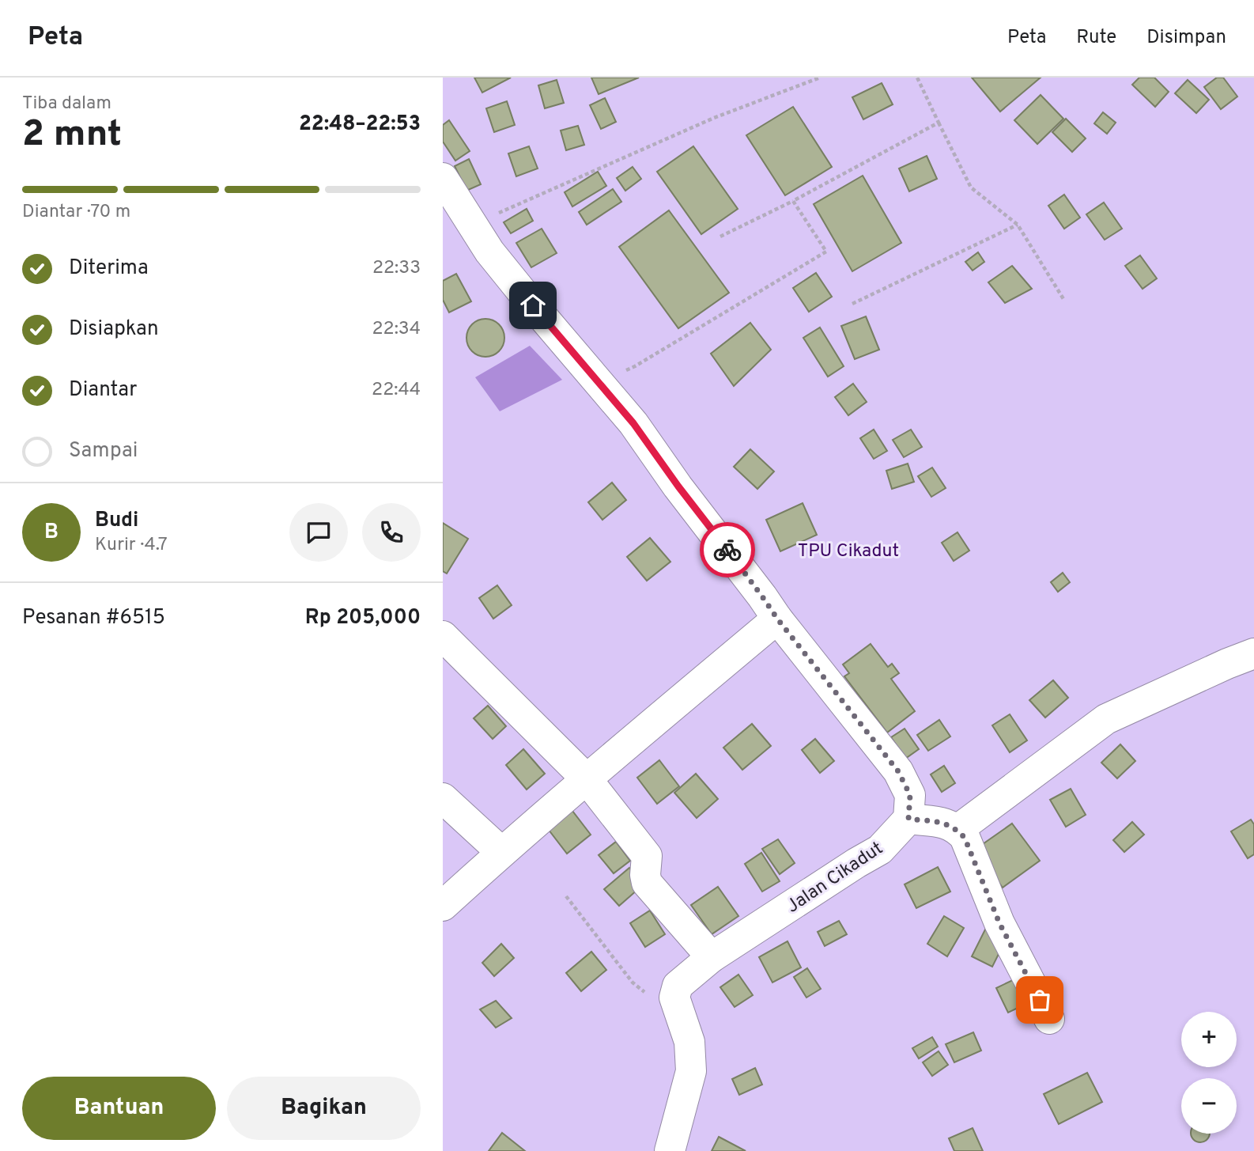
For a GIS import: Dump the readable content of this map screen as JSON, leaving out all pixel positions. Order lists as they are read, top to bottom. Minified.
{"streets":{"street":["Jalan Cikadut"]},"parks":["TPU Cikadut"],"page":{"header":"Peta","nav":["Peta","Rute","Disimpan"],"heading":["2 mnt","Tiba dalam","22:48–22:53"],"panel":["Budi","Kurir · 4.7","Pesanan #6515","Rp 205,000"],"bar":"Diantar · 70 m","list":[["Diterima","22:33"],["Disiapkan","22:34"],["Diantar","22:44"],"Sampai"],"round":"B","map_buttons":["+","−"],"buttons":["Bantuan","Bagikan"]}}
